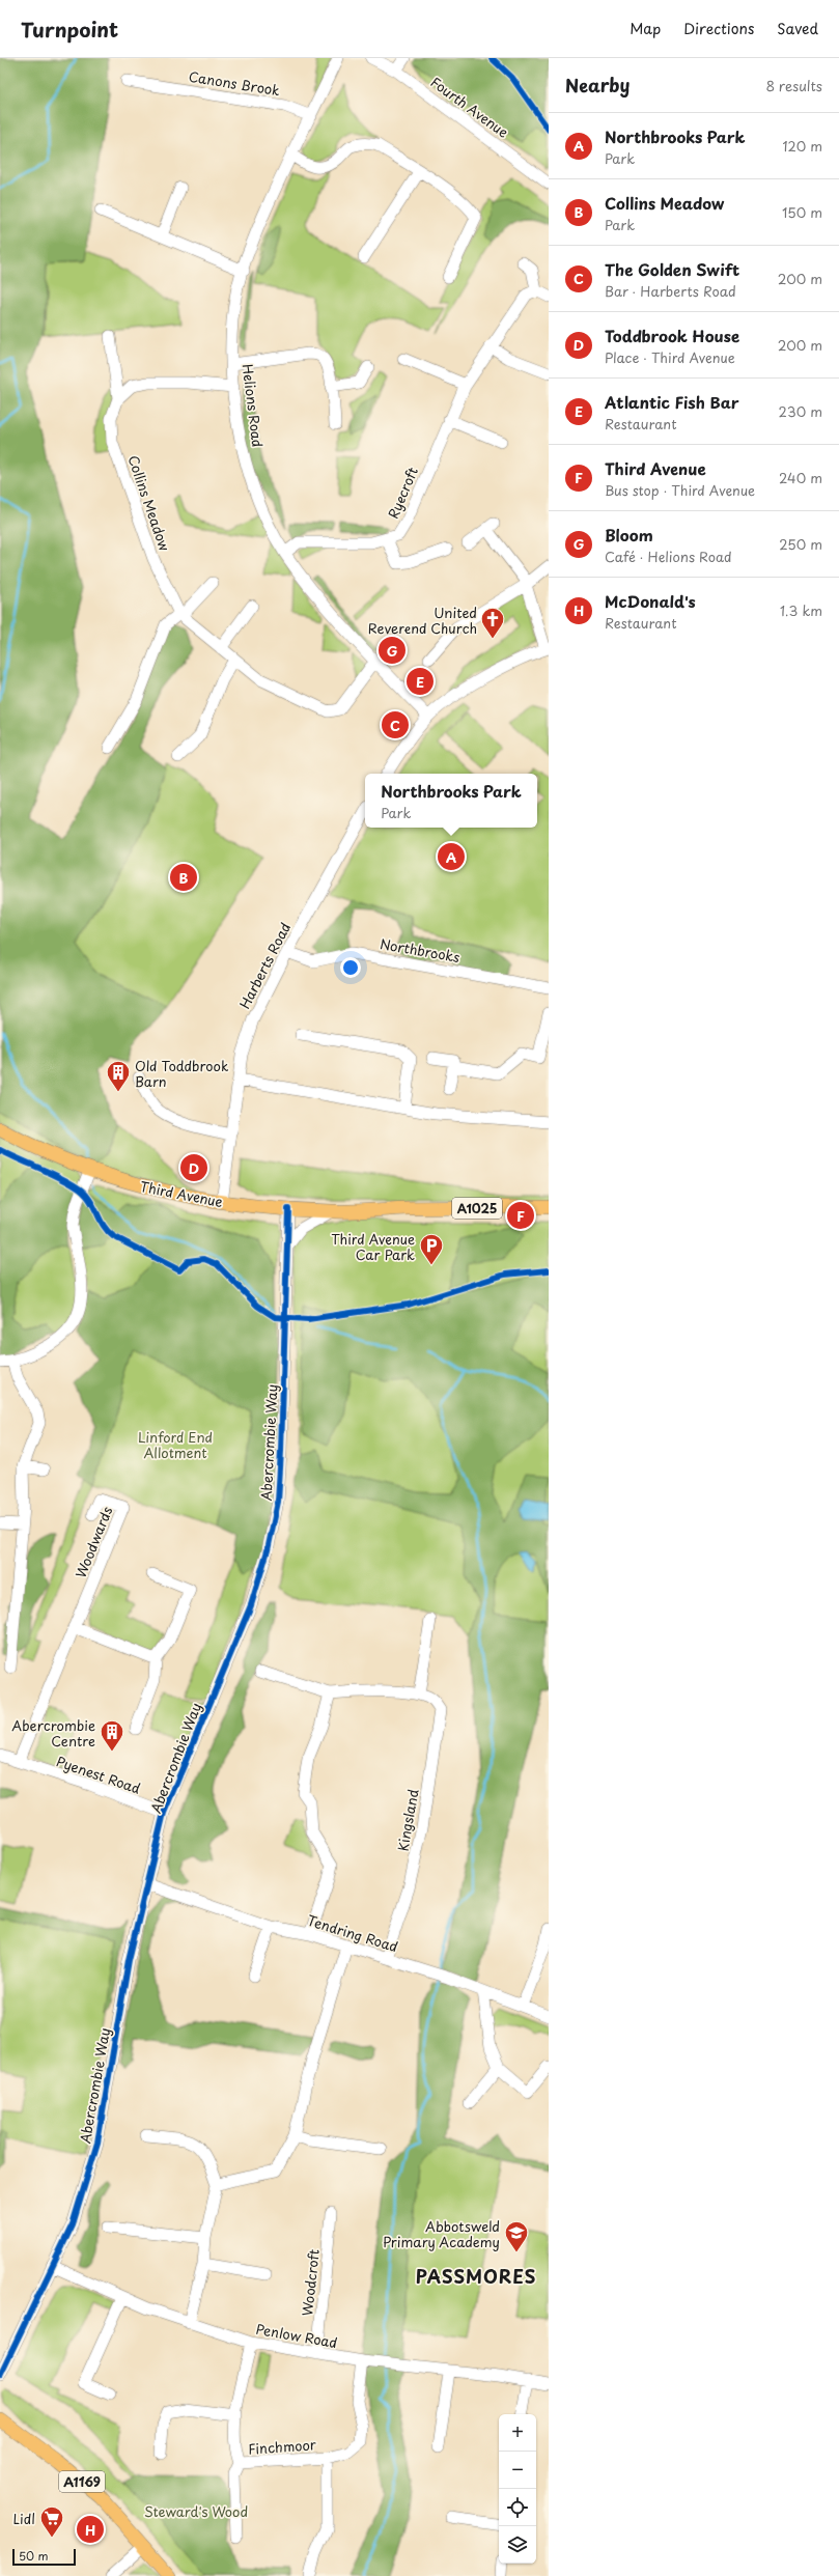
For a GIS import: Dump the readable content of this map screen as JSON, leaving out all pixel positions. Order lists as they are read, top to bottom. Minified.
{"streets":{"main road":["Third Avenue","A1025","A1169"],"street":["Canons Brook","Fourth Avenue","Helions Road","Ryecroft","Collins Meadow","Northbrooks","Harberts Road","Abercrombie Way","Woodwards","Pyenest Road","Kingsland","Tendring Road","Woodcroft","Penlow Road","Finchmoor"]},"crossings":[["Canons Brook","Helions Road"],["Helions Road","Ryecroft"],["Helions Road","Collins Meadow"],["Northbrooks","Harberts Road"],["Harberts Road","Third Avenue"],["Third Avenue","Abercrombie Way"],["Abercrombie Way","Pyenest Road"],["Abercrombie Way","Tendring Road"],["Abercrombie Way","Penlow Road"],["Woodwards","Pyenest Road"],["Kingsland","Tendring Road"],["Woodcroft","Penlow Road"],["Penlow Road","Finchmoor"]],"districts":["PASSMORES"],"parks":["Linford End Allotment","Steward's Wood"],"places":{"church":["United Reverend Church"],"building":["Old Toddbrook Barn","Abercrombie Centre"],"parking":["Third Avenue Car Park"],"school or university":["Abbotsweld Primary Academy"],"supermarket":["Lidl"]},"scale_bar":"50 m","page":{"header":"Turnpoint","nav":["Map","Directions","Saved"],"heading":["Nearby","8 results"],"list":[{"mark":"A","name":"Northbrooks Park","note":"Park","value":"120 m"},{"mark":"B","name":"Collins Meadow","note":"Park","value":"150 m"},{"mark":"C","name":"The Golden Swift","note":"Bar · Harberts Road","value":"200 m"},{"mark":"D","name":"Toddbrook House","note":"Place · Third Avenue","value":"200 m"},{"mark":"E","name":"Atlantic Fish Bar","note":"Restaurant","value":"230 m"},{"mark":"F","name":"Third Avenue","note":"Bus stop · Third Avenue","value":"240 m"},{"mark":"G","name":"Bloom","note":"Café · Helions Road","value":"250 m"},{"mark":"H","name":"McDonald's","note":"Restaurant","value":"1.3 km"}],"pins":["G","E","C","A","B","D","F","H"],"popup":["Northbrooks Park","Park"],"map_buttons":["+","−"],"scale":"50 m"}}
